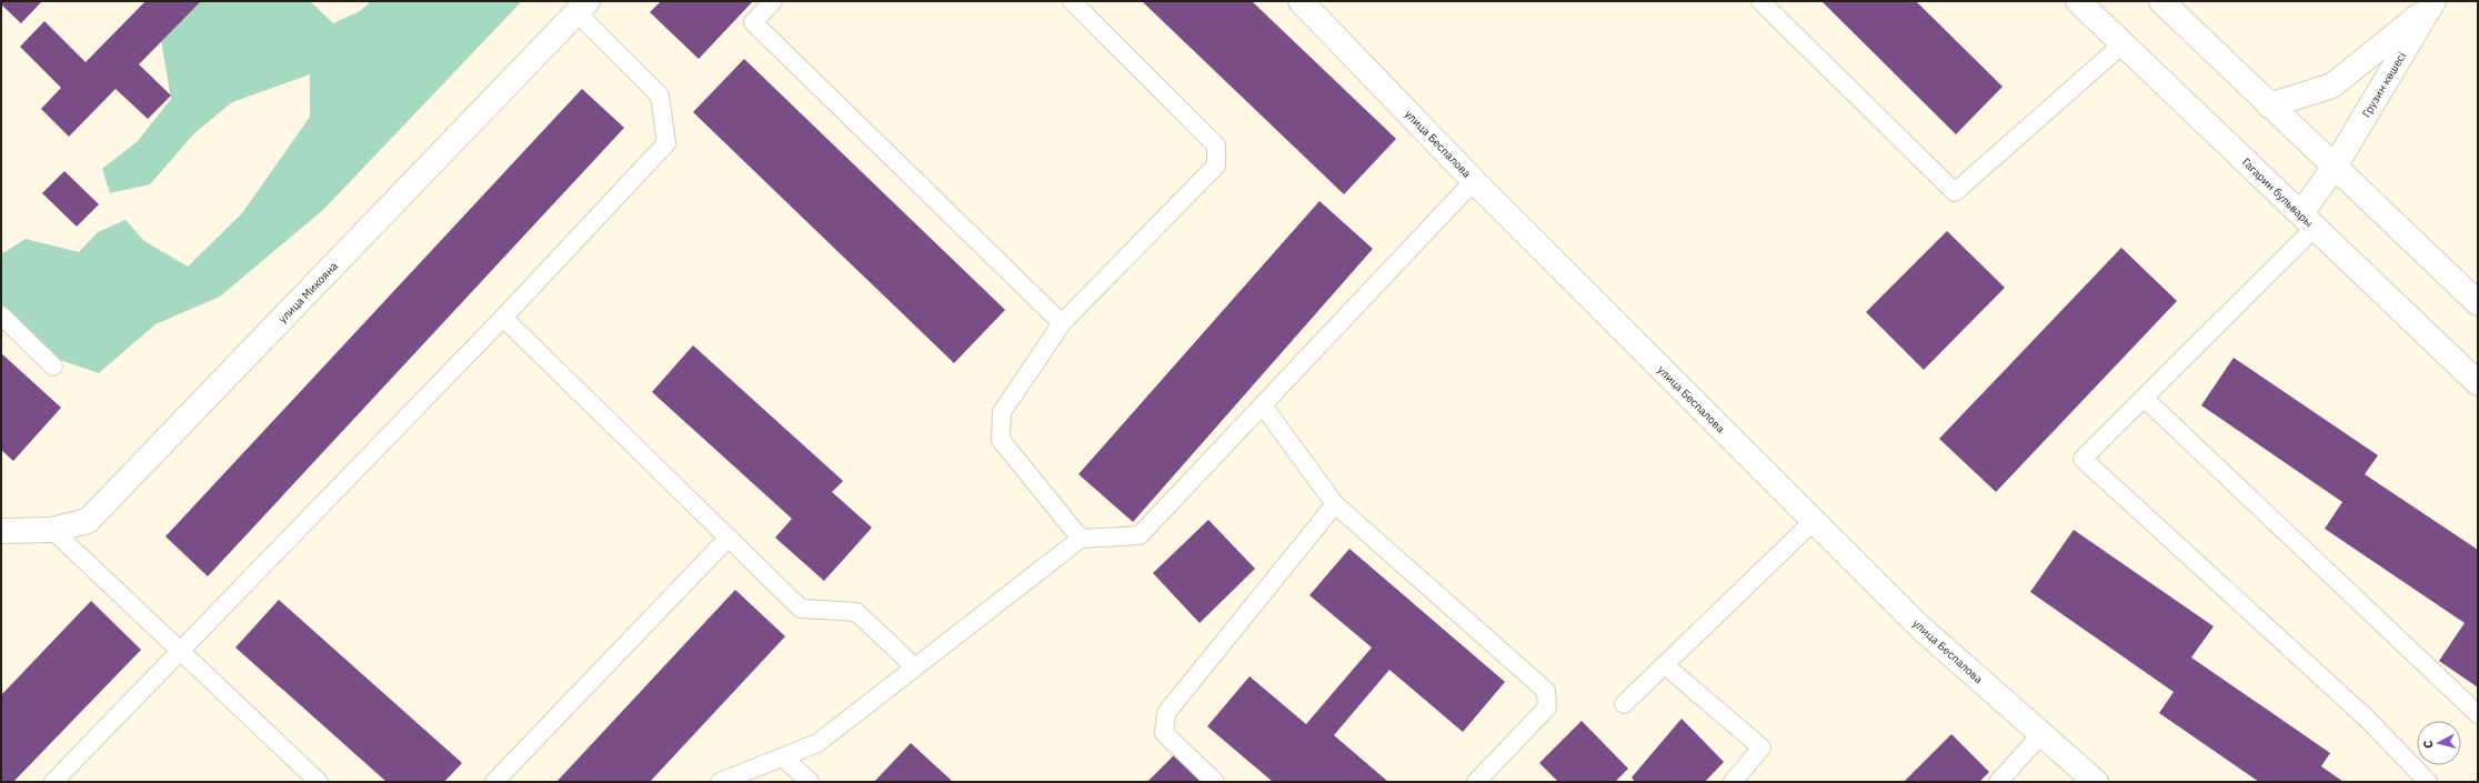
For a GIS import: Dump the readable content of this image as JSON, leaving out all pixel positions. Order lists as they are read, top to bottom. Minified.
{"streets":{"street":["Грузин көшесі","улица Беспалова","Гагарин бульвары","улица Микояна"]},"crossings":[["Грузин көшесі","Гагарин бульвары"]],"north":"left"}
